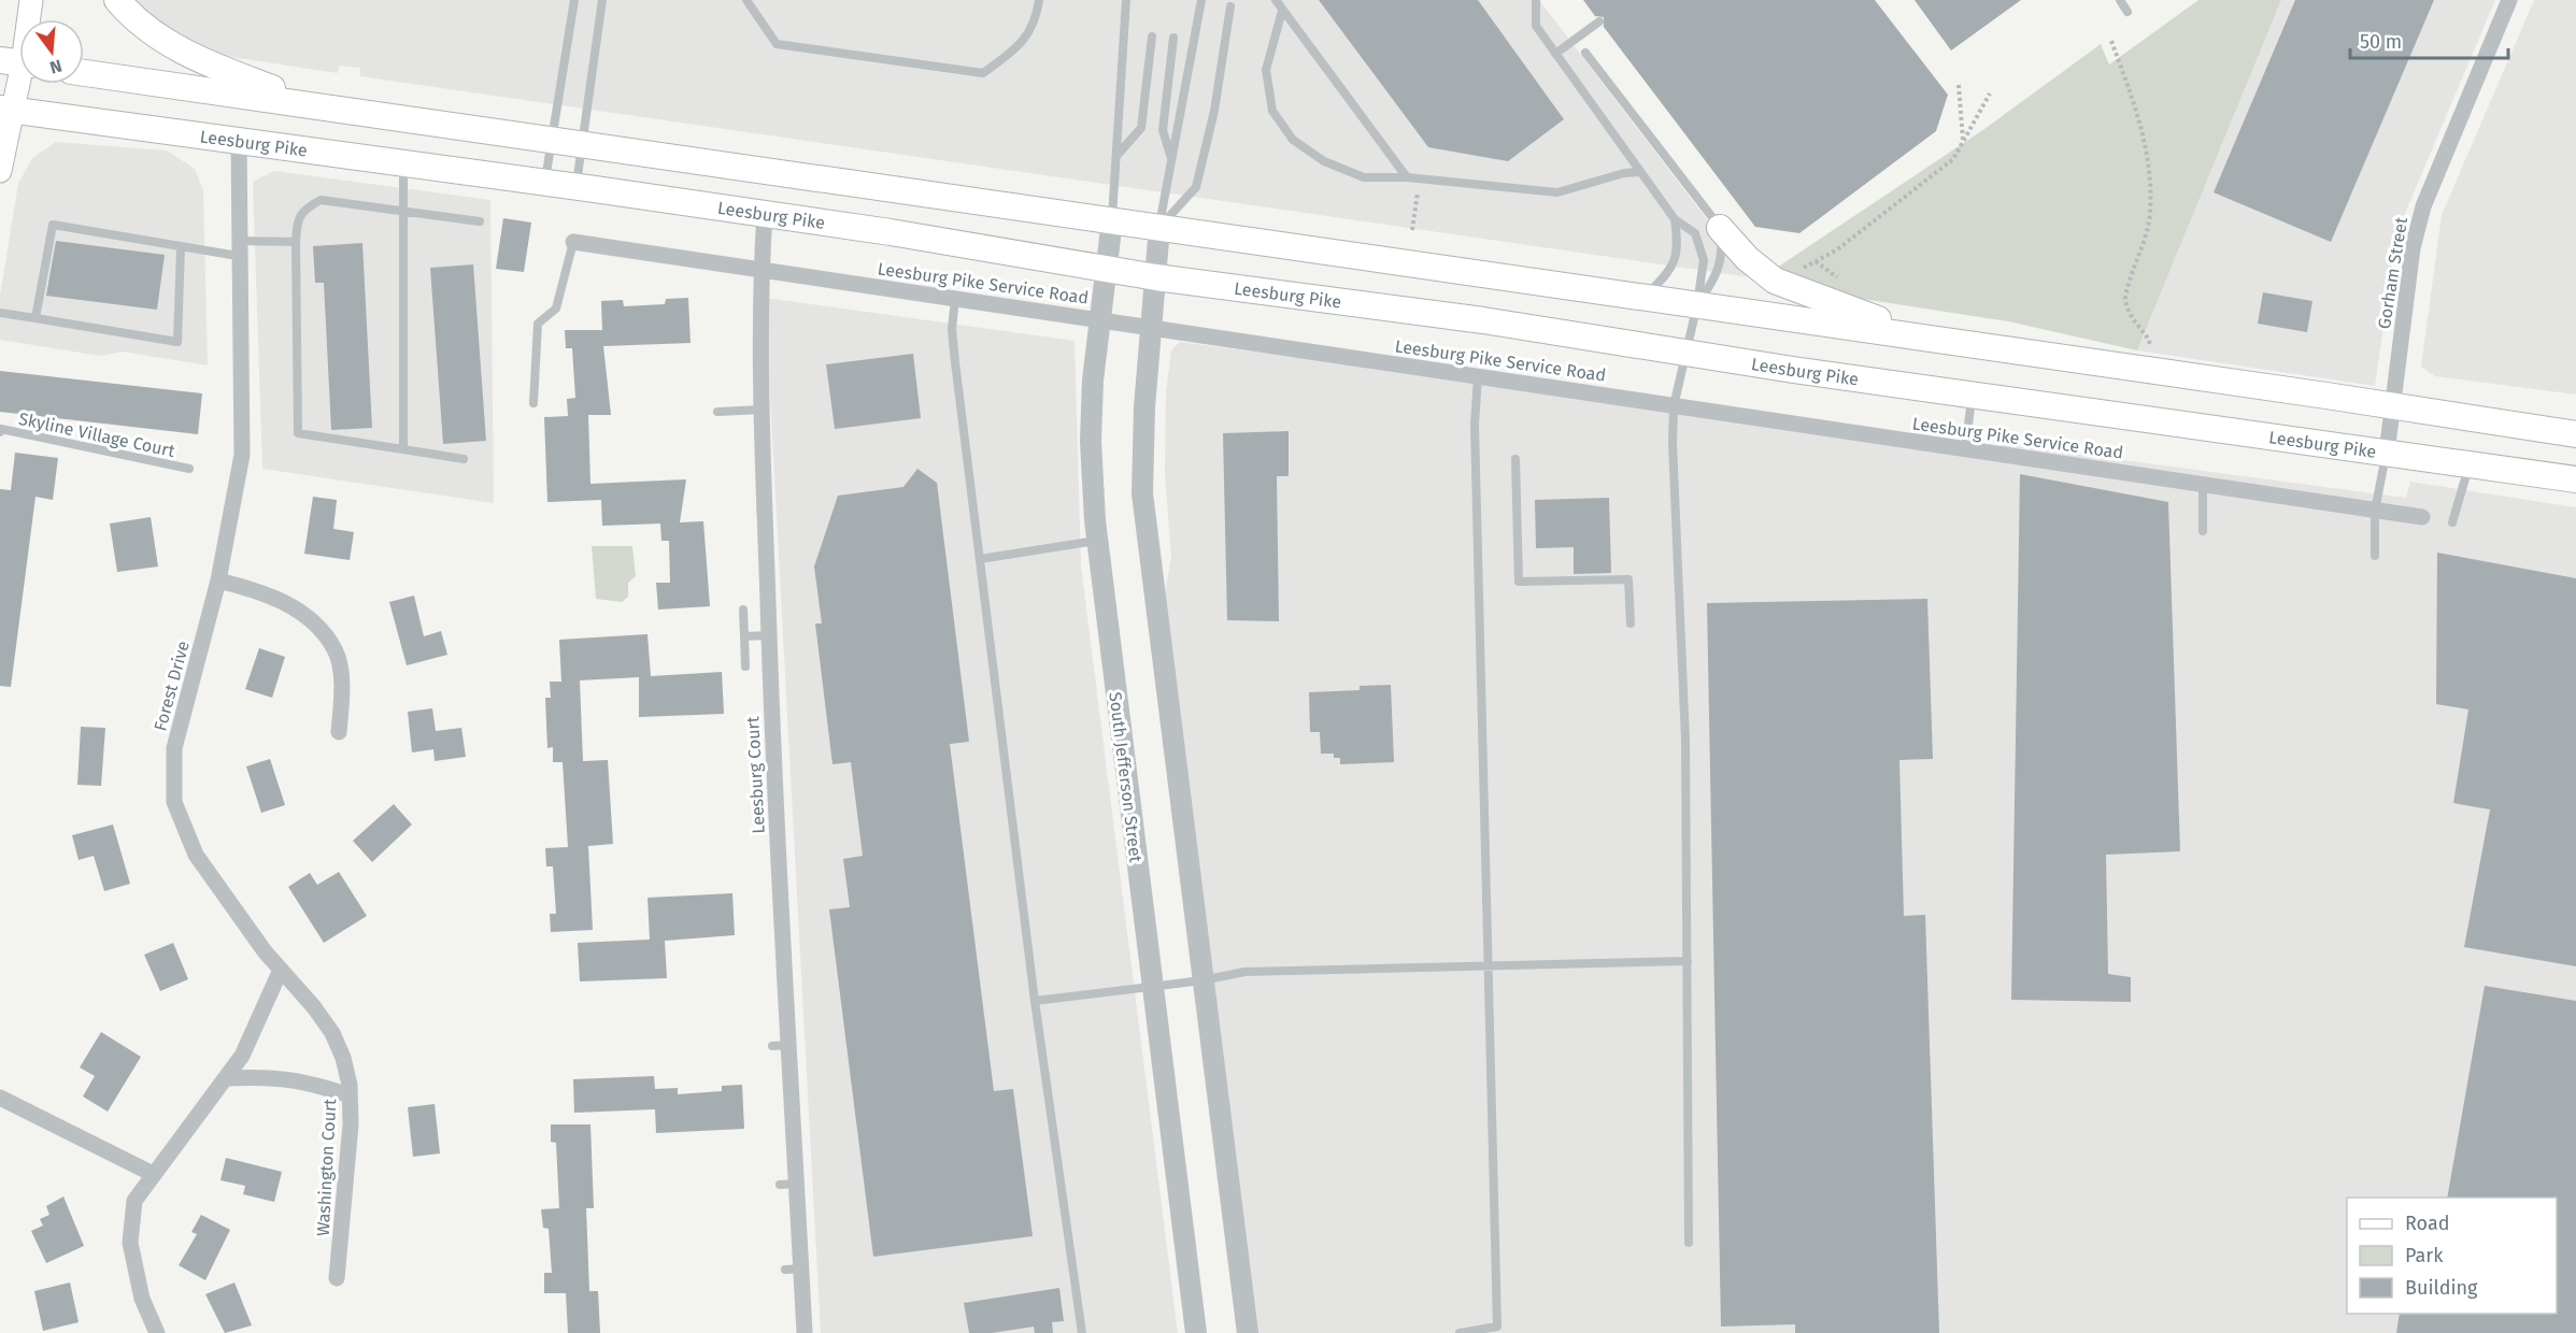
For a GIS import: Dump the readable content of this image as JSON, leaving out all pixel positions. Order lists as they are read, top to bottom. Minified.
{"streets":{"main road":["Leesburg Pike"],"street":["Gorham Street","Leesburg Pike Service Road","Forest Drive","Leesburg Court","South Jefferson Street","Washington Court"],"lane":["Skyline Village Court"]},"crossings":[["Leesburg Pike","Gorham Street"],["Leesburg Pike","Forest Drive"],["Leesburg Pike","Leesburg Court"],["Leesburg Pike","South Jefferson Street"],["Leesburg Pike Service Road","Leesburg Court"],["Leesburg Pike Service Road","South Jefferson Street"],["Forest Drive","Washington Court"]],"legend":["Road","Park","Building"],"scale_bar":"50 m","north":"bottom"}
